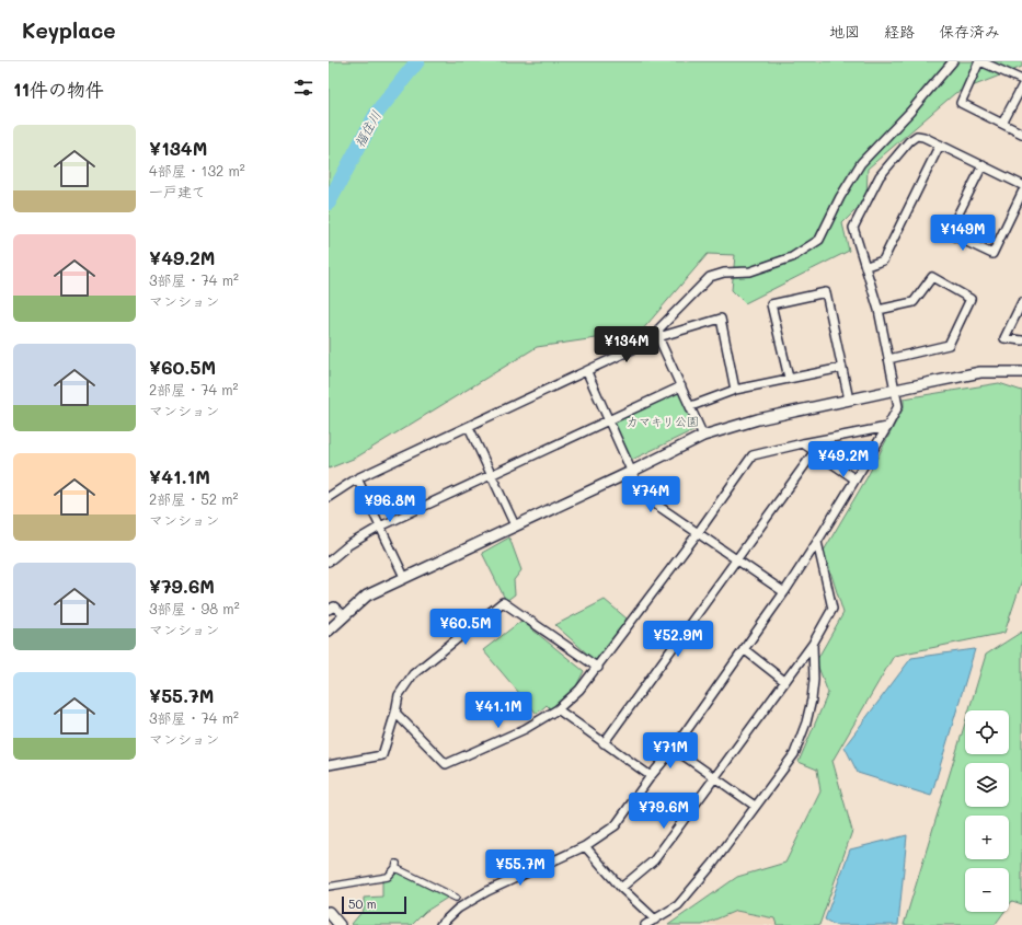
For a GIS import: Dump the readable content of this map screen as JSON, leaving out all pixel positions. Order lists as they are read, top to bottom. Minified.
{"water":["福住川"],"parks":["カマキリ公園"],"scale_bar":"50 m","page":{"header":"Keyplace","nav":["地図","経路","保存済み"],"heading":"11件の物件","list":[{"name":"¥134M","note":"4部屋 · 132 m² · 一戸建て"},{"name":"¥49.2M","note":"3部屋 · 74 m² · マンション"},{"name":"¥60.5M","note":"2部屋 · 74 m² · マンション"},{"name":"¥41.1M","note":"2部屋 · 52 m² · マンション"},{"name":"¥79.6M","note":"3部屋 · 98 m² · マンション"},{"name":"¥55.7M","note":"3部屋 · 74 m² · マンション"}],"price":["¥149M","¥134M","¥49.2M","¥74M","¥96.8M","¥60.5M","¥52.9M","¥41.1M","¥71M","¥79.6M","¥55.7M"],"map_buttons":["+","−"],"scale":"50 m"}}
